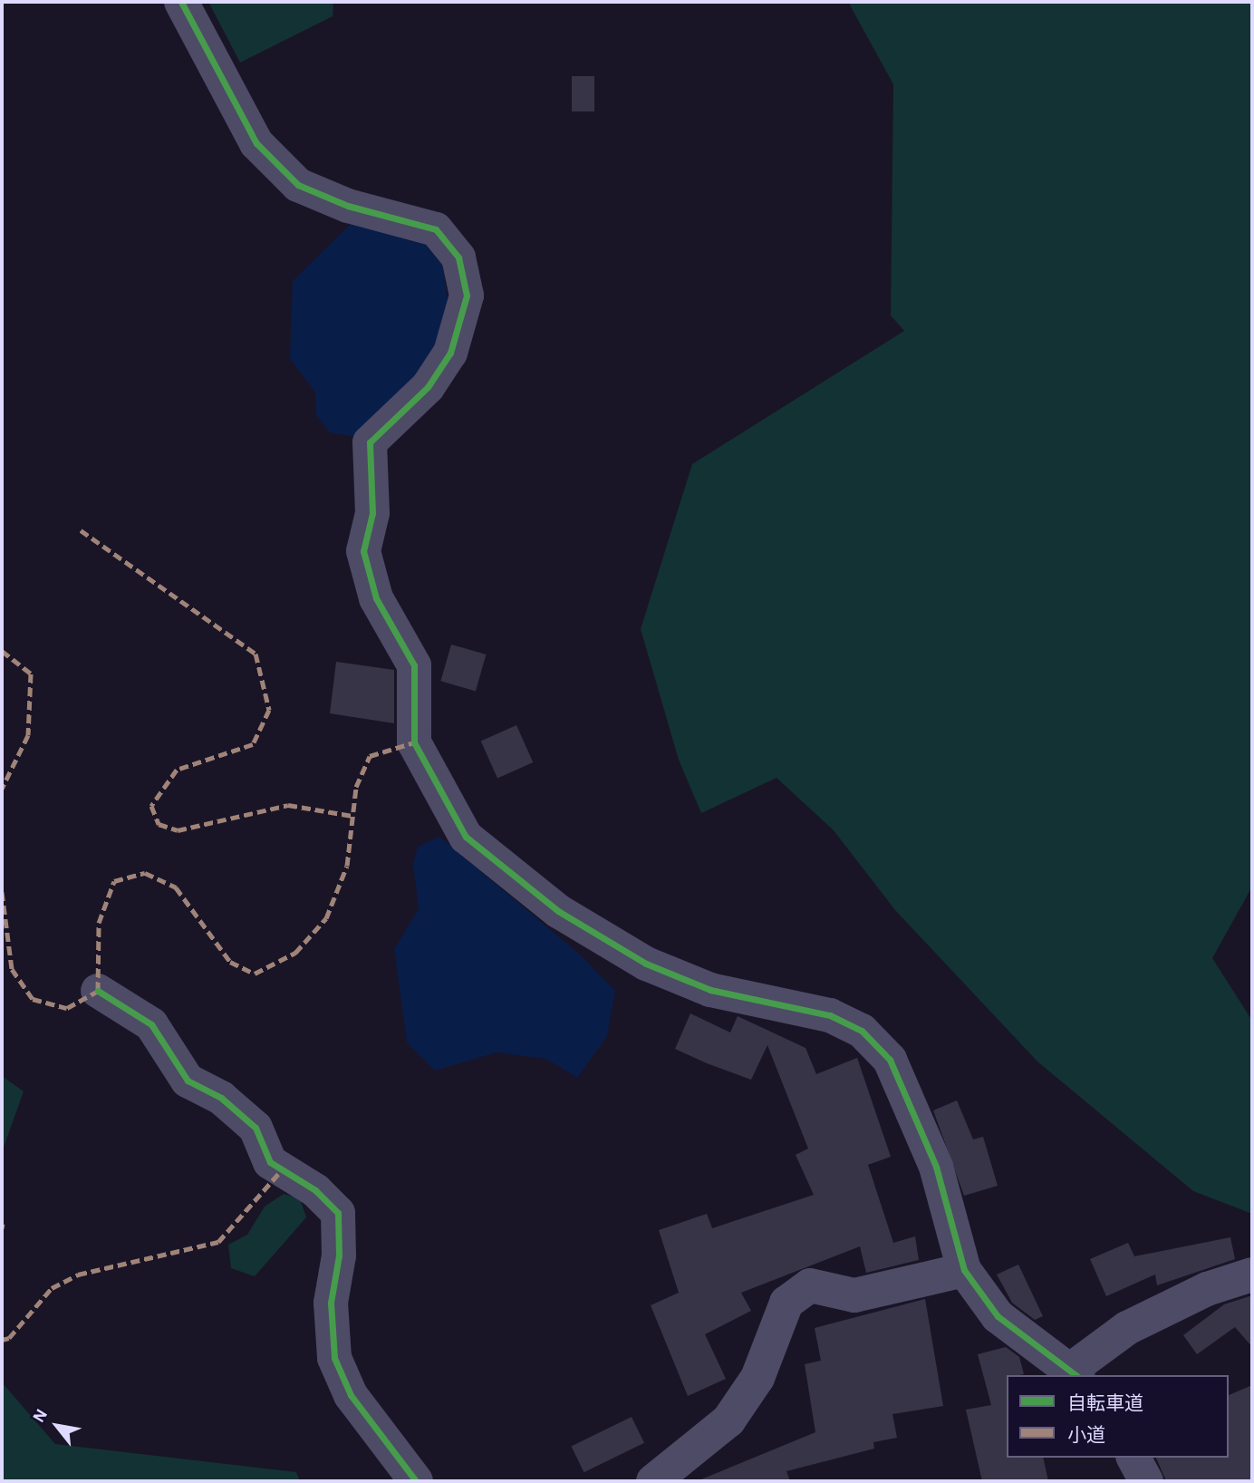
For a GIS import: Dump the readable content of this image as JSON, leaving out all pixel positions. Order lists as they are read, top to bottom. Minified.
{"legend":["自転車道","小道"],"north":"top left"}
